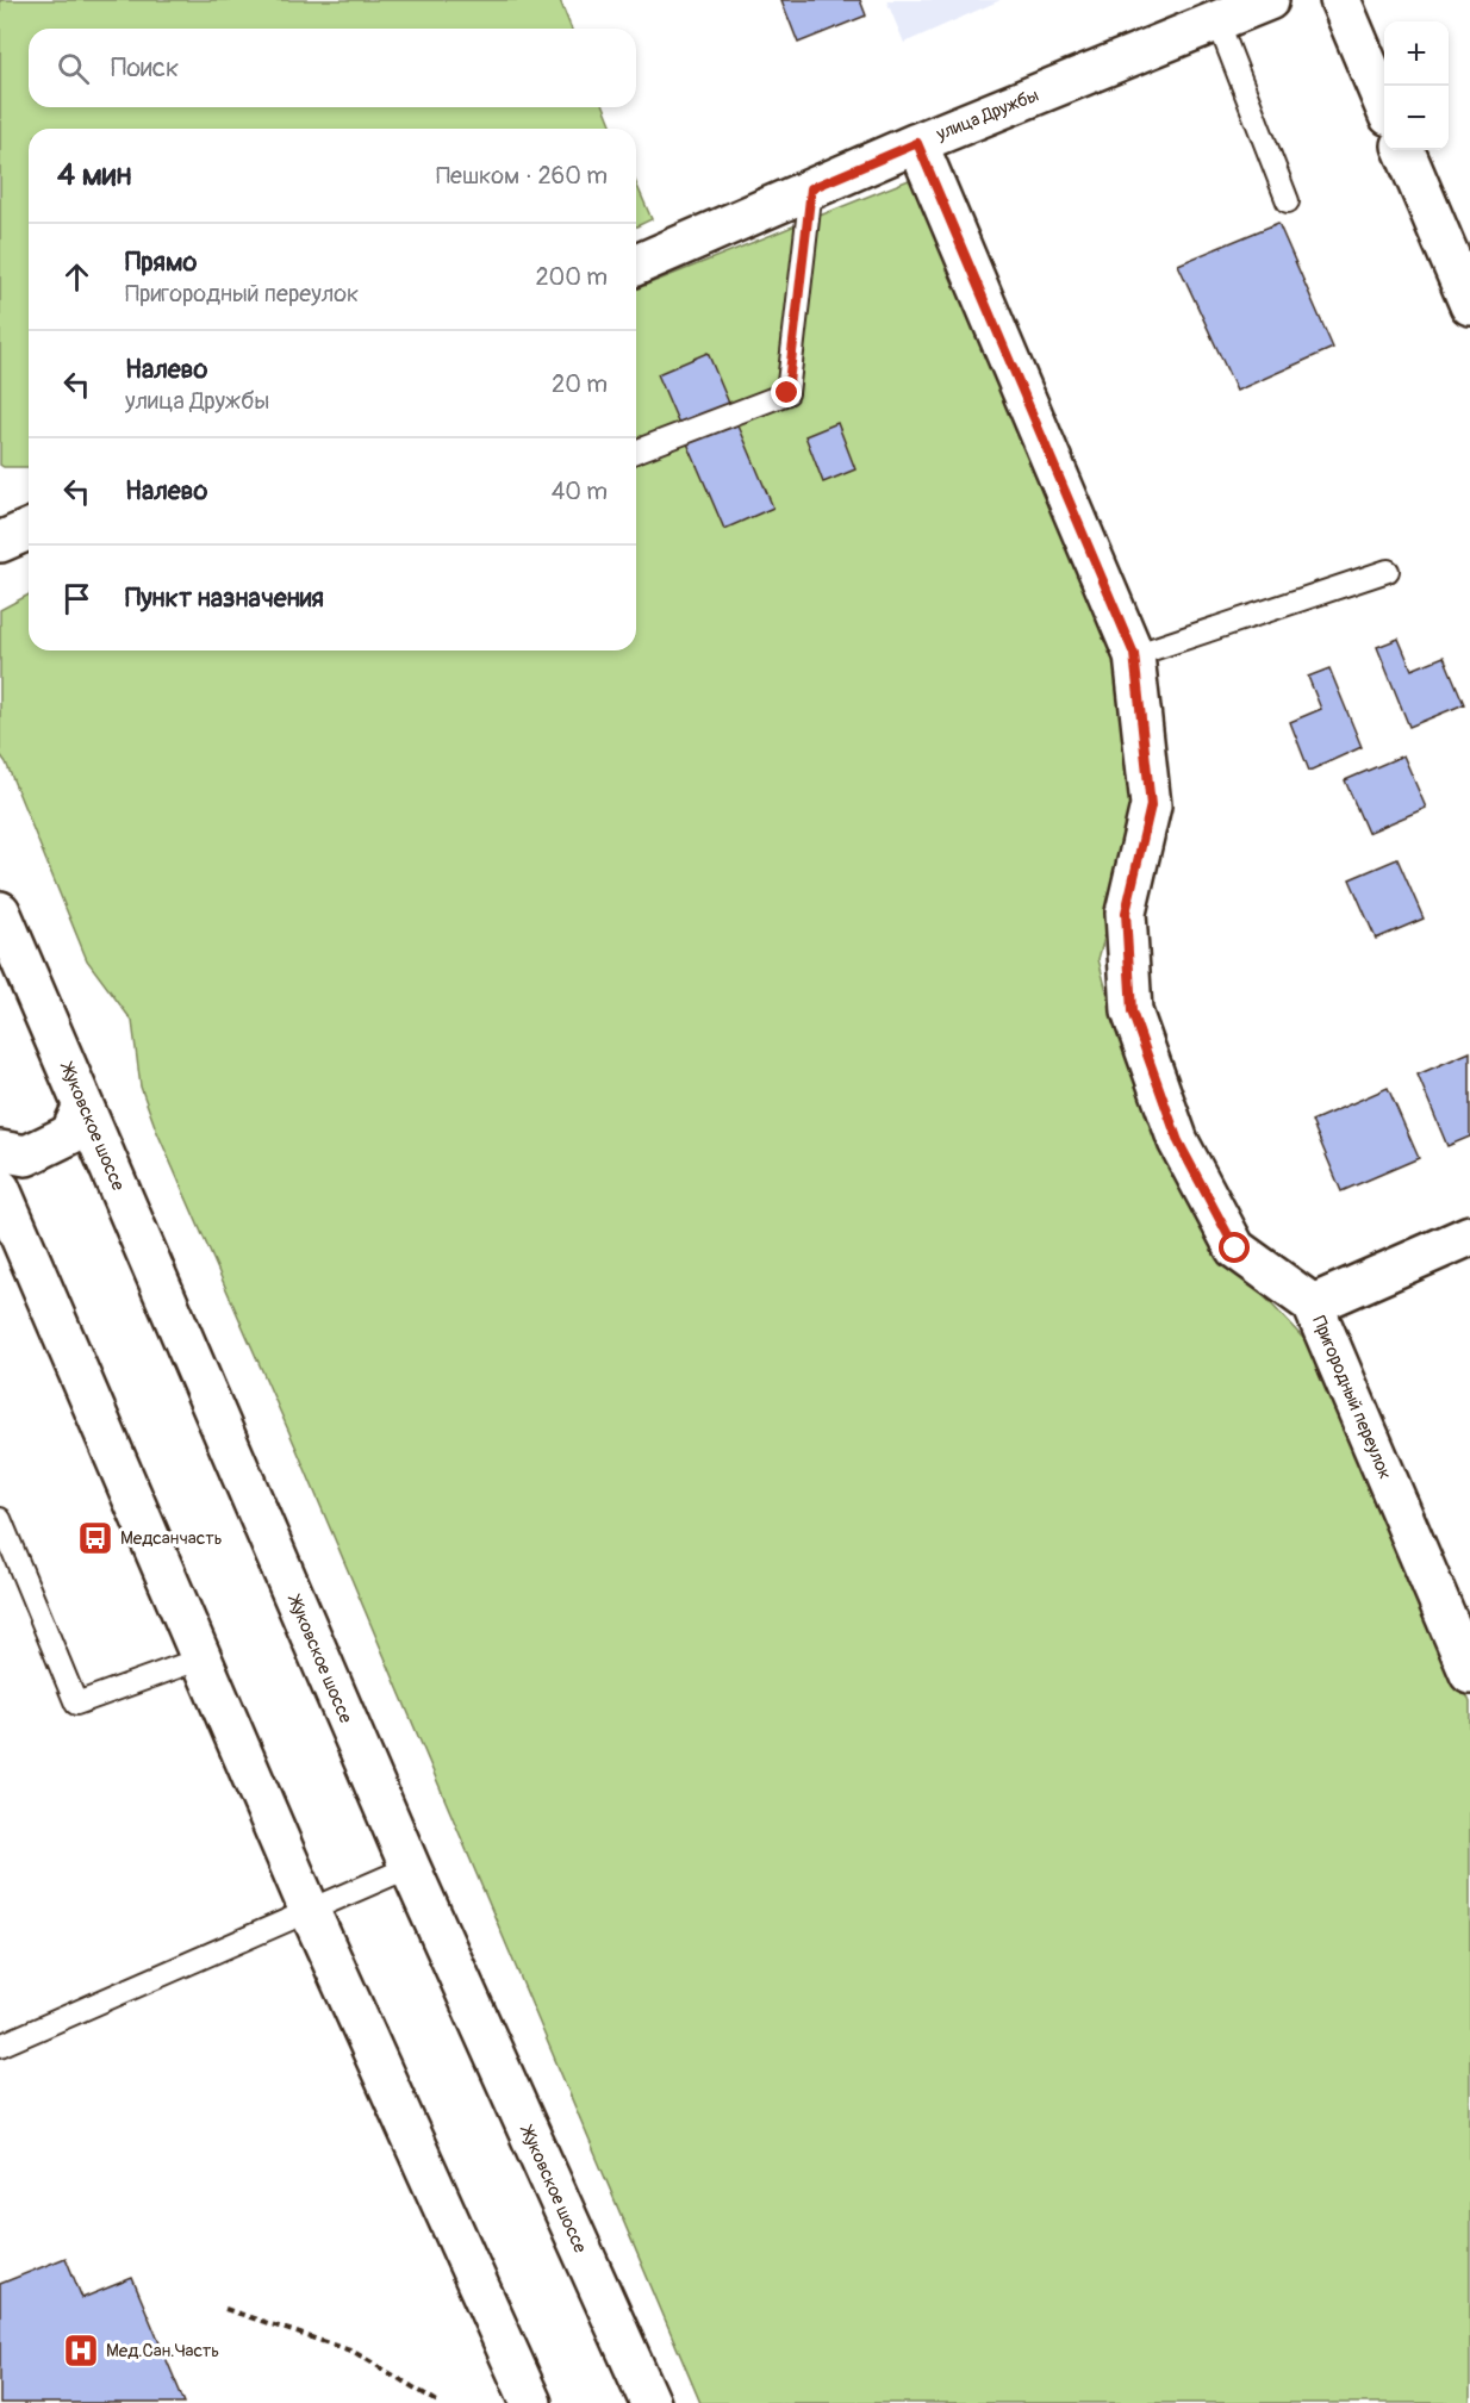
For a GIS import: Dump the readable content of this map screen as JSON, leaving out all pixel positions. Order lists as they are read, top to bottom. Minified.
{"streets":{"main road":["улица Дружбы","Жуковское шоссе","Пригородный переулок"]},"crossings":[["улица Дружбы","Пригородный переулок"]],"places":{"bus stop":["Медсанчасть"],"hospital":["Мед.Сан.Часть"]},"page":{"map_buttons":["+","−"],"search":"Поиск","heading":["4 мин","Пешком · 260 m"],"list":[["Прямо","Пригородный переулок","200 m"],["Налево","улица Дружбы","20 m"],["Налево","40 m"],"Пункт назначения"]}}
